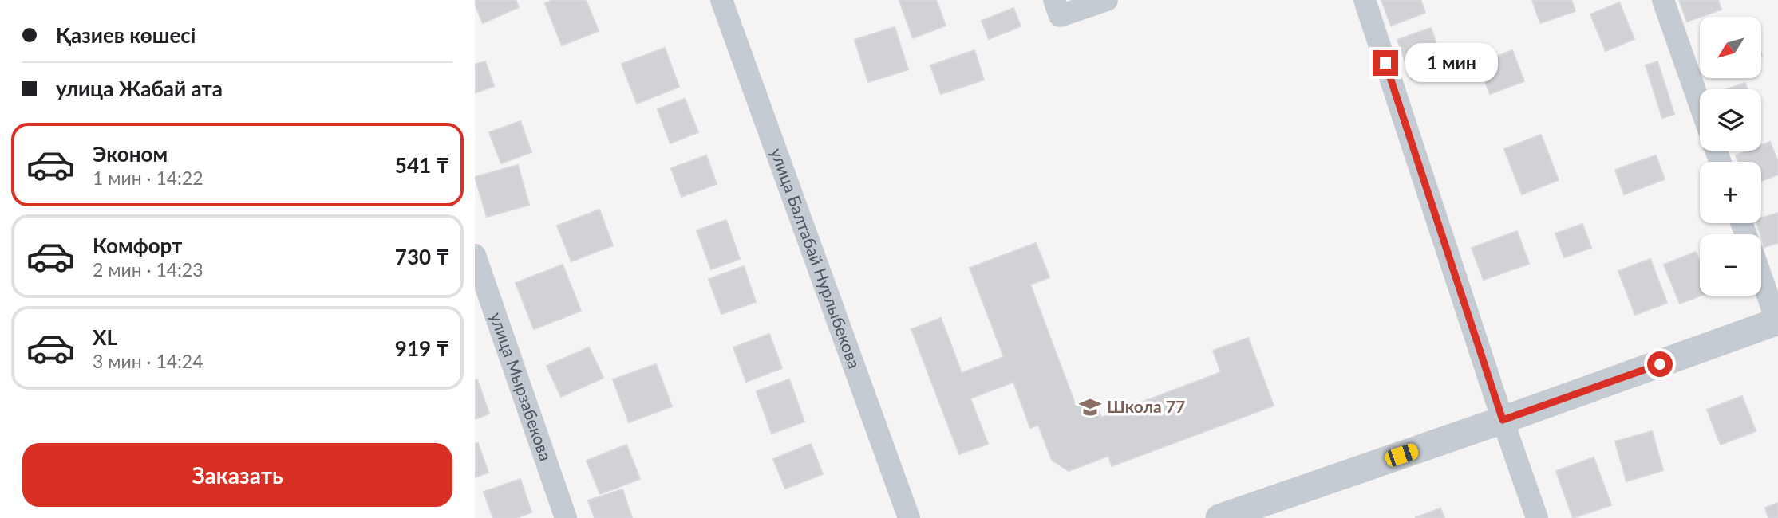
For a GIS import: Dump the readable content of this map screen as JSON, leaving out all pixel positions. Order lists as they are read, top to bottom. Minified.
{"streets":{"street":["улица Балтабай Нурлыбекова","улица Мырзабекова"]},"places":{"school or university":["Школа 77"]},"north":"bottom left","page":{"banner":["Қазиев көшесі","улица Жабай ата"],"map_buttons":["+","−"],"bubble":"1 мин","list":[{"name":"Эконом","note":"1 мин · 14:22","value":"541 ₸"},{"name":"Комфорт","note":"2 мин · 14:23","value":"730 ₸"},{"name":"XL","note":"3 мин · 14:24","value":"919 ₸"}],"buttons":"Заказать"}}
